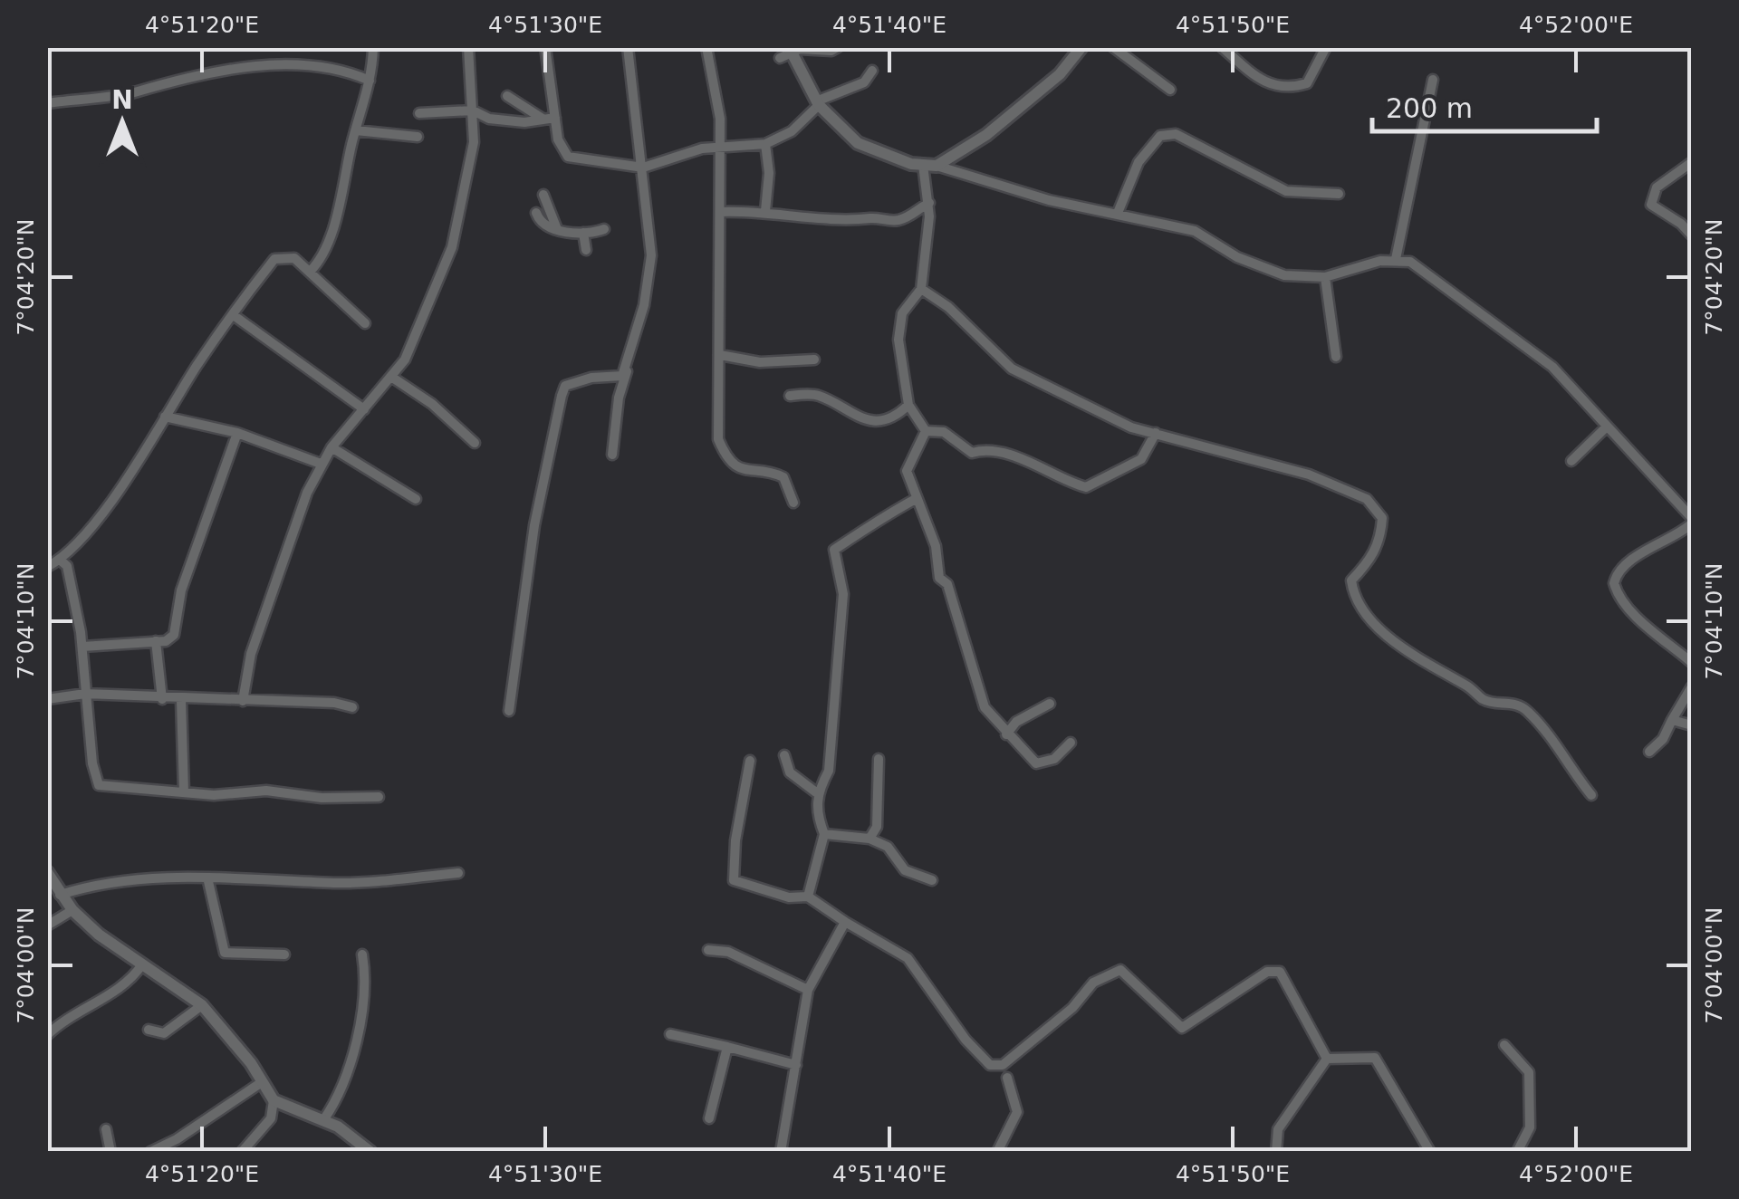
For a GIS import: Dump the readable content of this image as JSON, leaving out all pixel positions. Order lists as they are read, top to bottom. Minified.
{"scale_bar":"200 m","north":"top","coordinates":["4°51'20\"E","4°51'30\"E","4°51'40\"E","4°51'50\"E","4°52'00\"E","7°04'20\"N","7°04'10\"N","7°04'00\"N"]}
